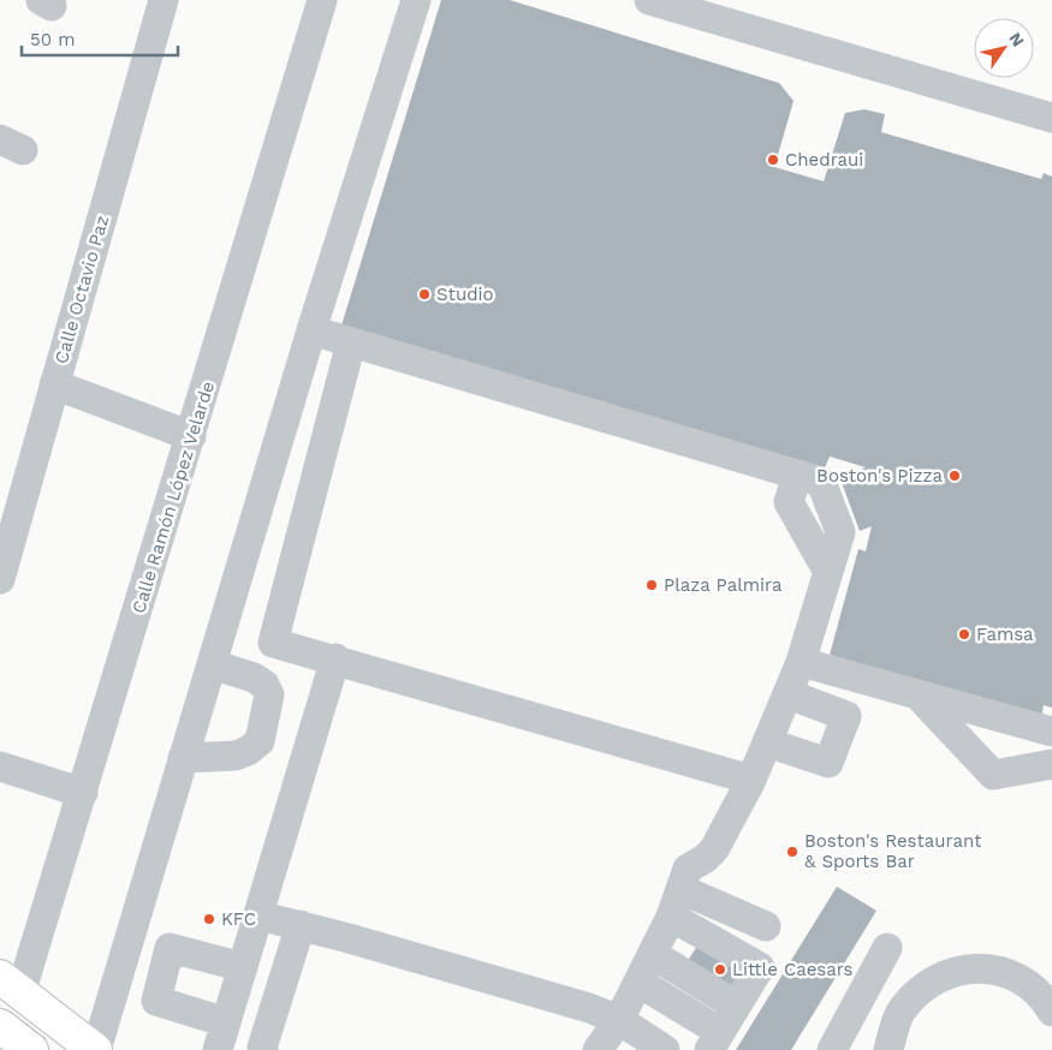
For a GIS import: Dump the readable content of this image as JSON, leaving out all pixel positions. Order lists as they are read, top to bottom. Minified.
{"streets":{"street":["Calle Octavio Paz","Calle Ramón López Velarde"]},"places":["Chedraui","Studio","Boston's Pizza","Plaza Palmira","Famsa","Boston's Restaurant & Sports Bar","KFC","Little Caesars"],"scale_bar":"50 m","north":"top right"}
